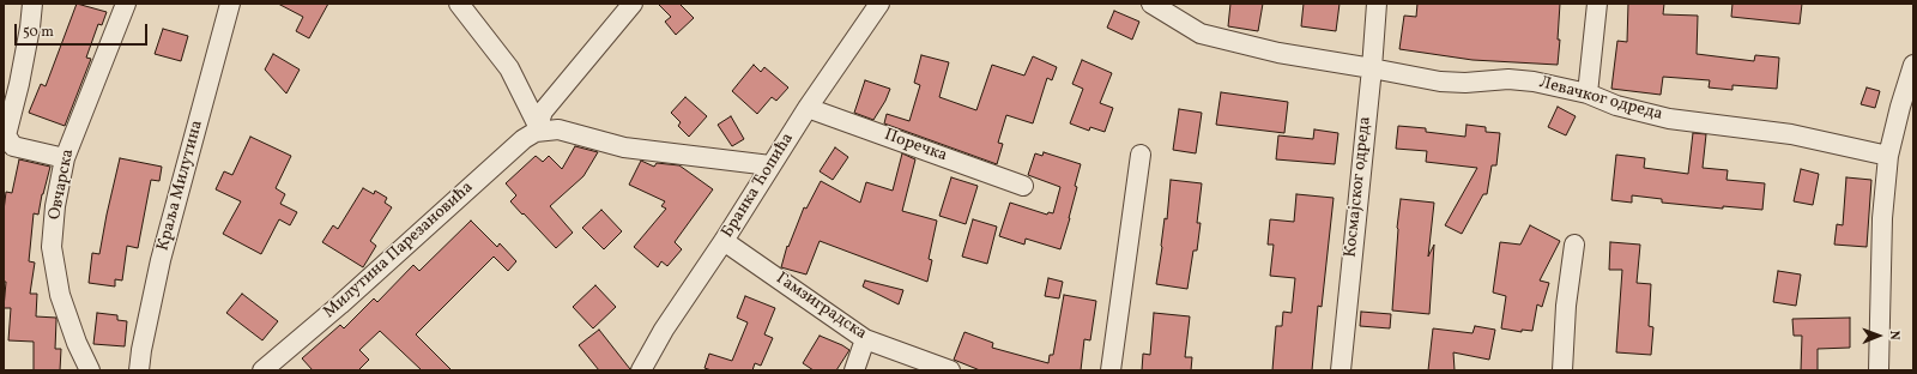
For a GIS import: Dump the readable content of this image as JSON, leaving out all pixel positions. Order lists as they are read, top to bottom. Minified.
{"streets":{"street":["Левачког одреда","Поречка","Овчарска","Краља Милутина","Бранка Ћопића","Космајског одреда","Милутина Парезановића","Гамзиградска"]},"crossings":[["Левачког одреда","Космајског одреда"],["Поречка","Бранка Ћопића"],["Бранка Ћопића","Гамзиградска"]],"scale_bar":"50 m","north":"right"}
